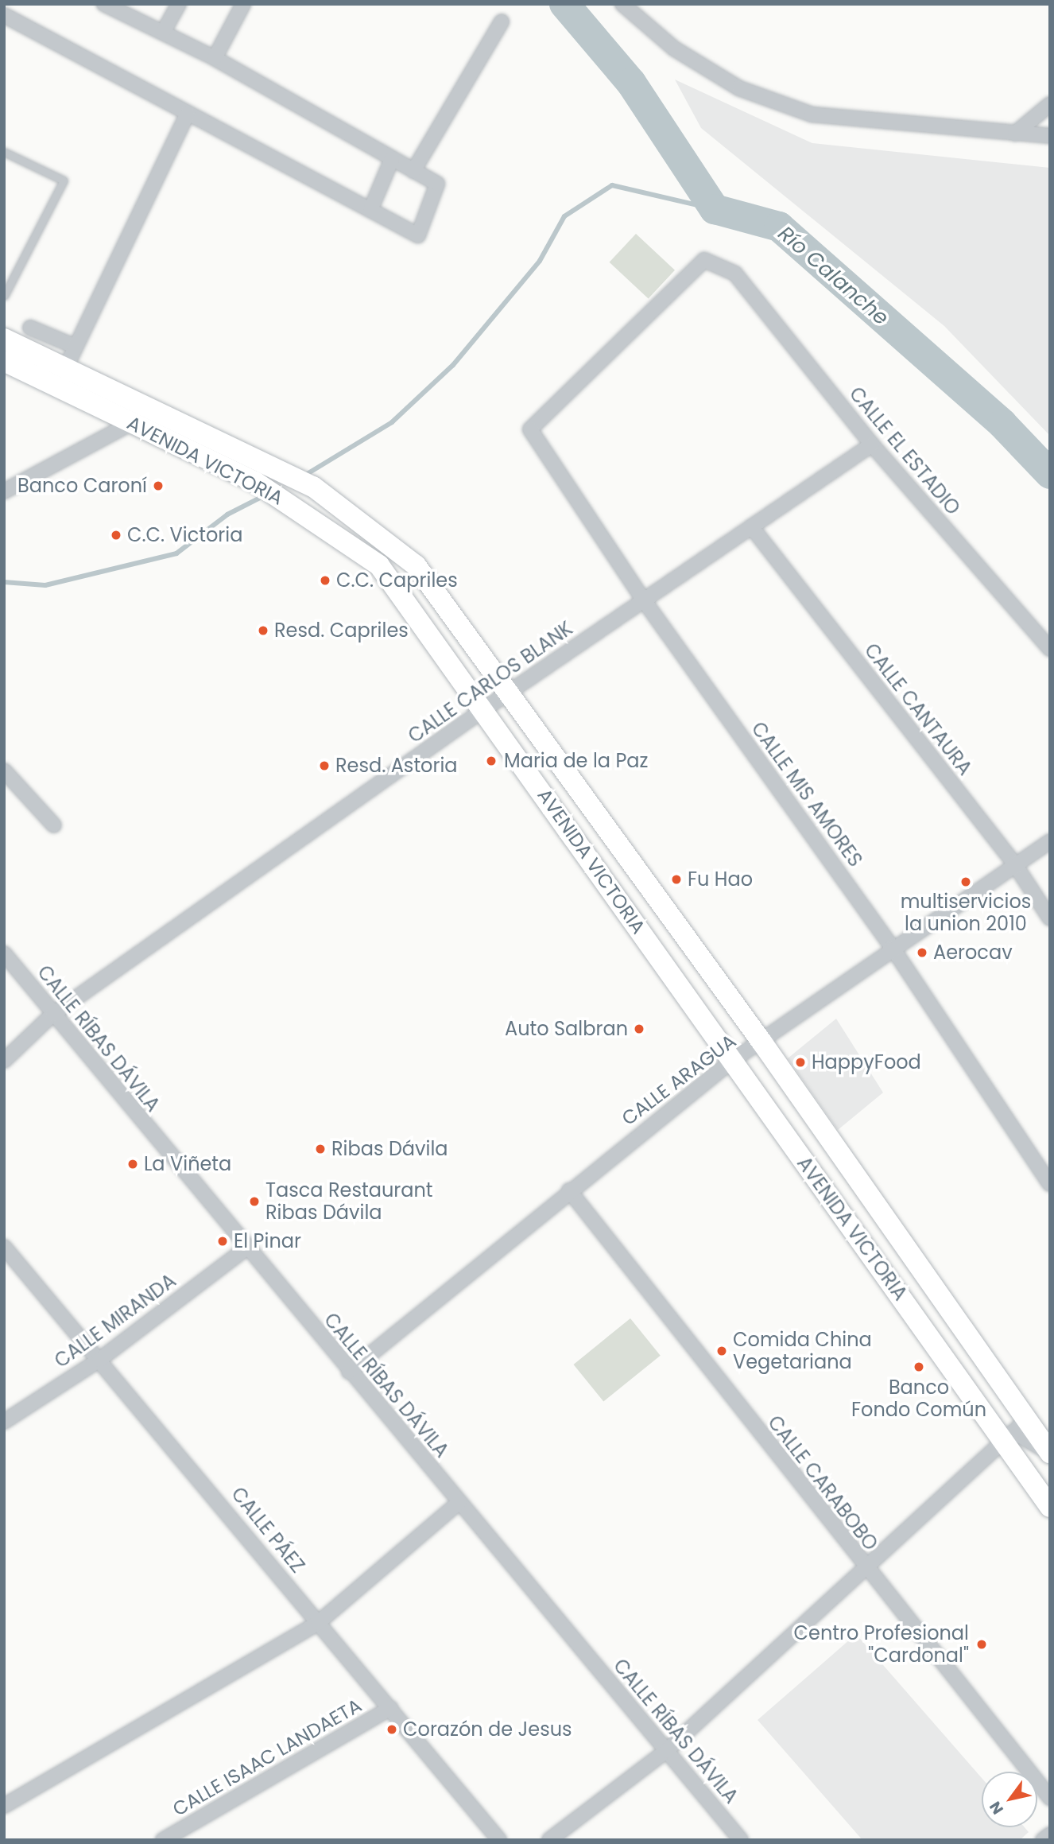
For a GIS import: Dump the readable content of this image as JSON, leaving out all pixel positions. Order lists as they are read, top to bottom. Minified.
{"streets":{"main road":["AVENIDA VICTORIA"],"street":["CALLE EL ESTADIO","CALLE CARLOS BLANK","CALLE CANTAURA","CALLE MIS AMORES","CALLE RÍBAS DÁVILA","CALLE ARAGUA","CALLE MIRANDA","CALLE CARABOBO","CALLE PÁEZ","CALLE ISAAC LANDAETA"]},"crossings":[["CALLE EL ESTADIO","CALLE CARLOS BLANK"],["CALLE EL ESTADIO","CALLE MIS AMORES"],["AVENIDA VICTORIA","CALLE CARLOS BLANK"],["AVENIDA VICTORIA","CALLE ARAGUA"],["CALLE CARLOS BLANK","CALLE CANTAURA"],["CALLE CARLOS BLANK","CALLE MIS AMORES"],["CALLE CARLOS BLANK","CALLE RÍBAS DÁVILA"],["CALLE CANTAURA","CALLE ARAGUA"],["CALLE MIS AMORES","CALLE ARAGUA"],["CALLE RÍBAS DÁVILA","CALLE ARAGUA"],["CALLE RÍBAS DÁVILA","CALLE MIRANDA"],["CALLE ARAGUA","CALLE CARABOBO"],["CALLE MIRANDA","CALLE PÁEZ"],["CALLE PÁEZ","CALLE ISAAC LANDAETA"]],"water":["Río Calanche"],"places":["Banco Caroní","C.C. Victoria","C.C. Capriles","Resd. Capriles","Maria de la Paz","Resd. Astoria","Fu Hao","multiservicios la union 2010","Aerocav","Auto Salbran","HappyFood","Ribas Dávila","La Viñeta","Tasca Restaurant Ribas Dávila","El Pinar","Comida China Vegetariana","Banco Fondo Común","Centro Profesional \"Cardonal\"","Corazón de Jesus"],"north":"bottom left"}
